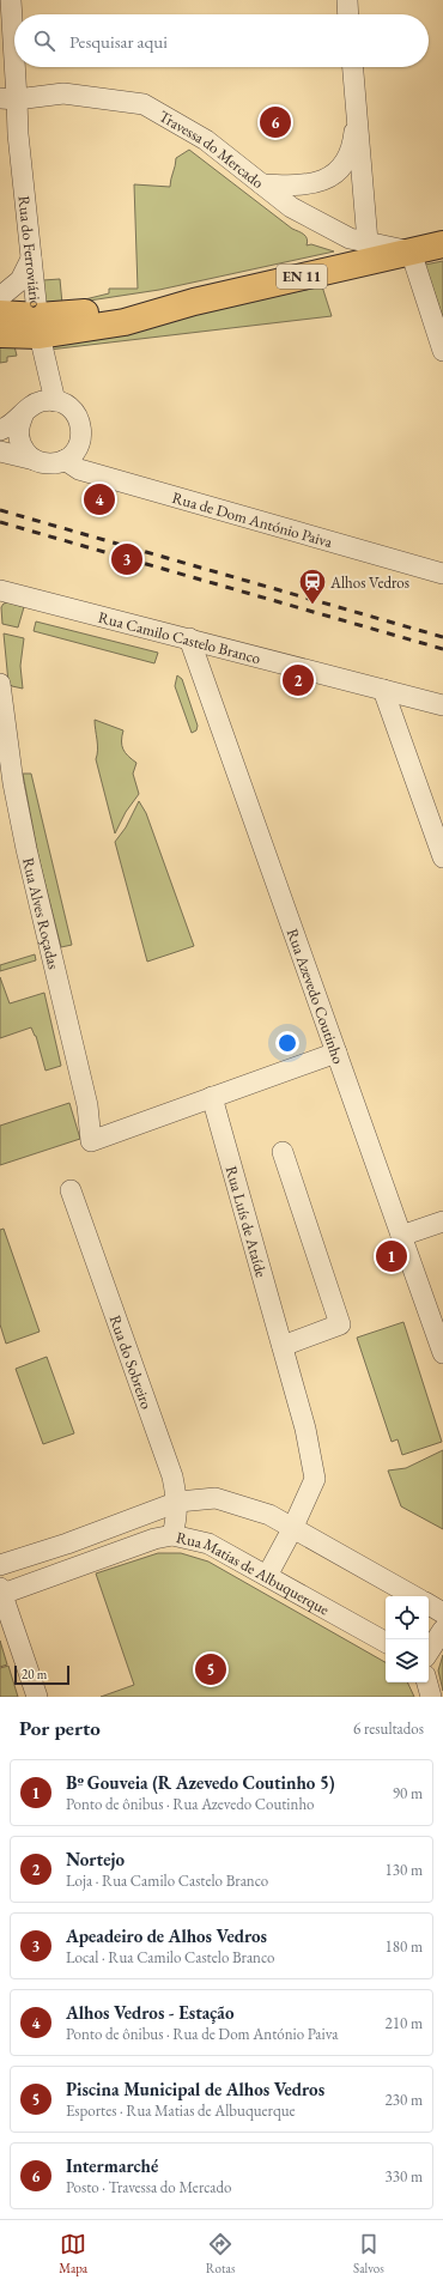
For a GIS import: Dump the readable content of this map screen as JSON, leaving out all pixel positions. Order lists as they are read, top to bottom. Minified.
{"streets":{"main road":["EN 11"],"street":["Travessa do Mercado","Rua do Ferroviário","Rua de Dom António Paiva","Rua Camilo Castelo Branco","Rua Alves Roçadas","Rua Azevedo Coutinho","Rua Luís de Ataíde","Rua do Sobreiro","Rua Matias de Albuquerque"]},"crossings":[["Travessa do Mercado","Rua do Ferroviário"],["Travessa do Mercado","EN 11"],["Rua do Ferroviário","EN 11"],["Rua do Ferroviário","Rua de Dom António Paiva"],["Rua Camilo Castelo Branco","Rua Azevedo Coutinho"],["Rua Alves Roçadas","Rua Luís de Ataíde"],["Rua Luís de Ataíde","Rua Matias de Albuquerque"],["Rua do Sobreiro","Rua Matias de Albuquerque"]],"places":{"station":["Alhos Vedros"]},"scale_bar":"20 m","page":{"search":"Pesquisar aqui","pins":["6","4","3","2","1","5"],"scale":"20 m","heading":["Por perto","6 resultados"],"list":[{"mark":"1","name":"Bº Gouveia (R Azevedo Coutinho 5)","note":"Ponto de ônibus · Rua Azevedo Coutinho","value":"90 m"},{"mark":"2","name":"Nortejo","note":"Loja · Rua Camilo Castelo Branco","value":"130 m"},{"mark":"3","name":"Apeadeiro de Alhos Vedros","note":"Local · Rua Camilo Castelo Branco","value":"180 m"},{"mark":"4","name":"Alhos Vedros - Estação","note":"Ponto de ônibus · Rua de Dom António Paiva","value":"210 m"},{"mark":"5","name":"Piscina Municipal de Alhos Vedros","note":"Esportes · Rua Matias de Albuquerque","value":"230 m"},{"mark":"6","name":"Intermarché","note":"Posto · Travessa do Mercado","value":"330 m"}],"nav":["Mapa","Rotas","Salvos"]}}
